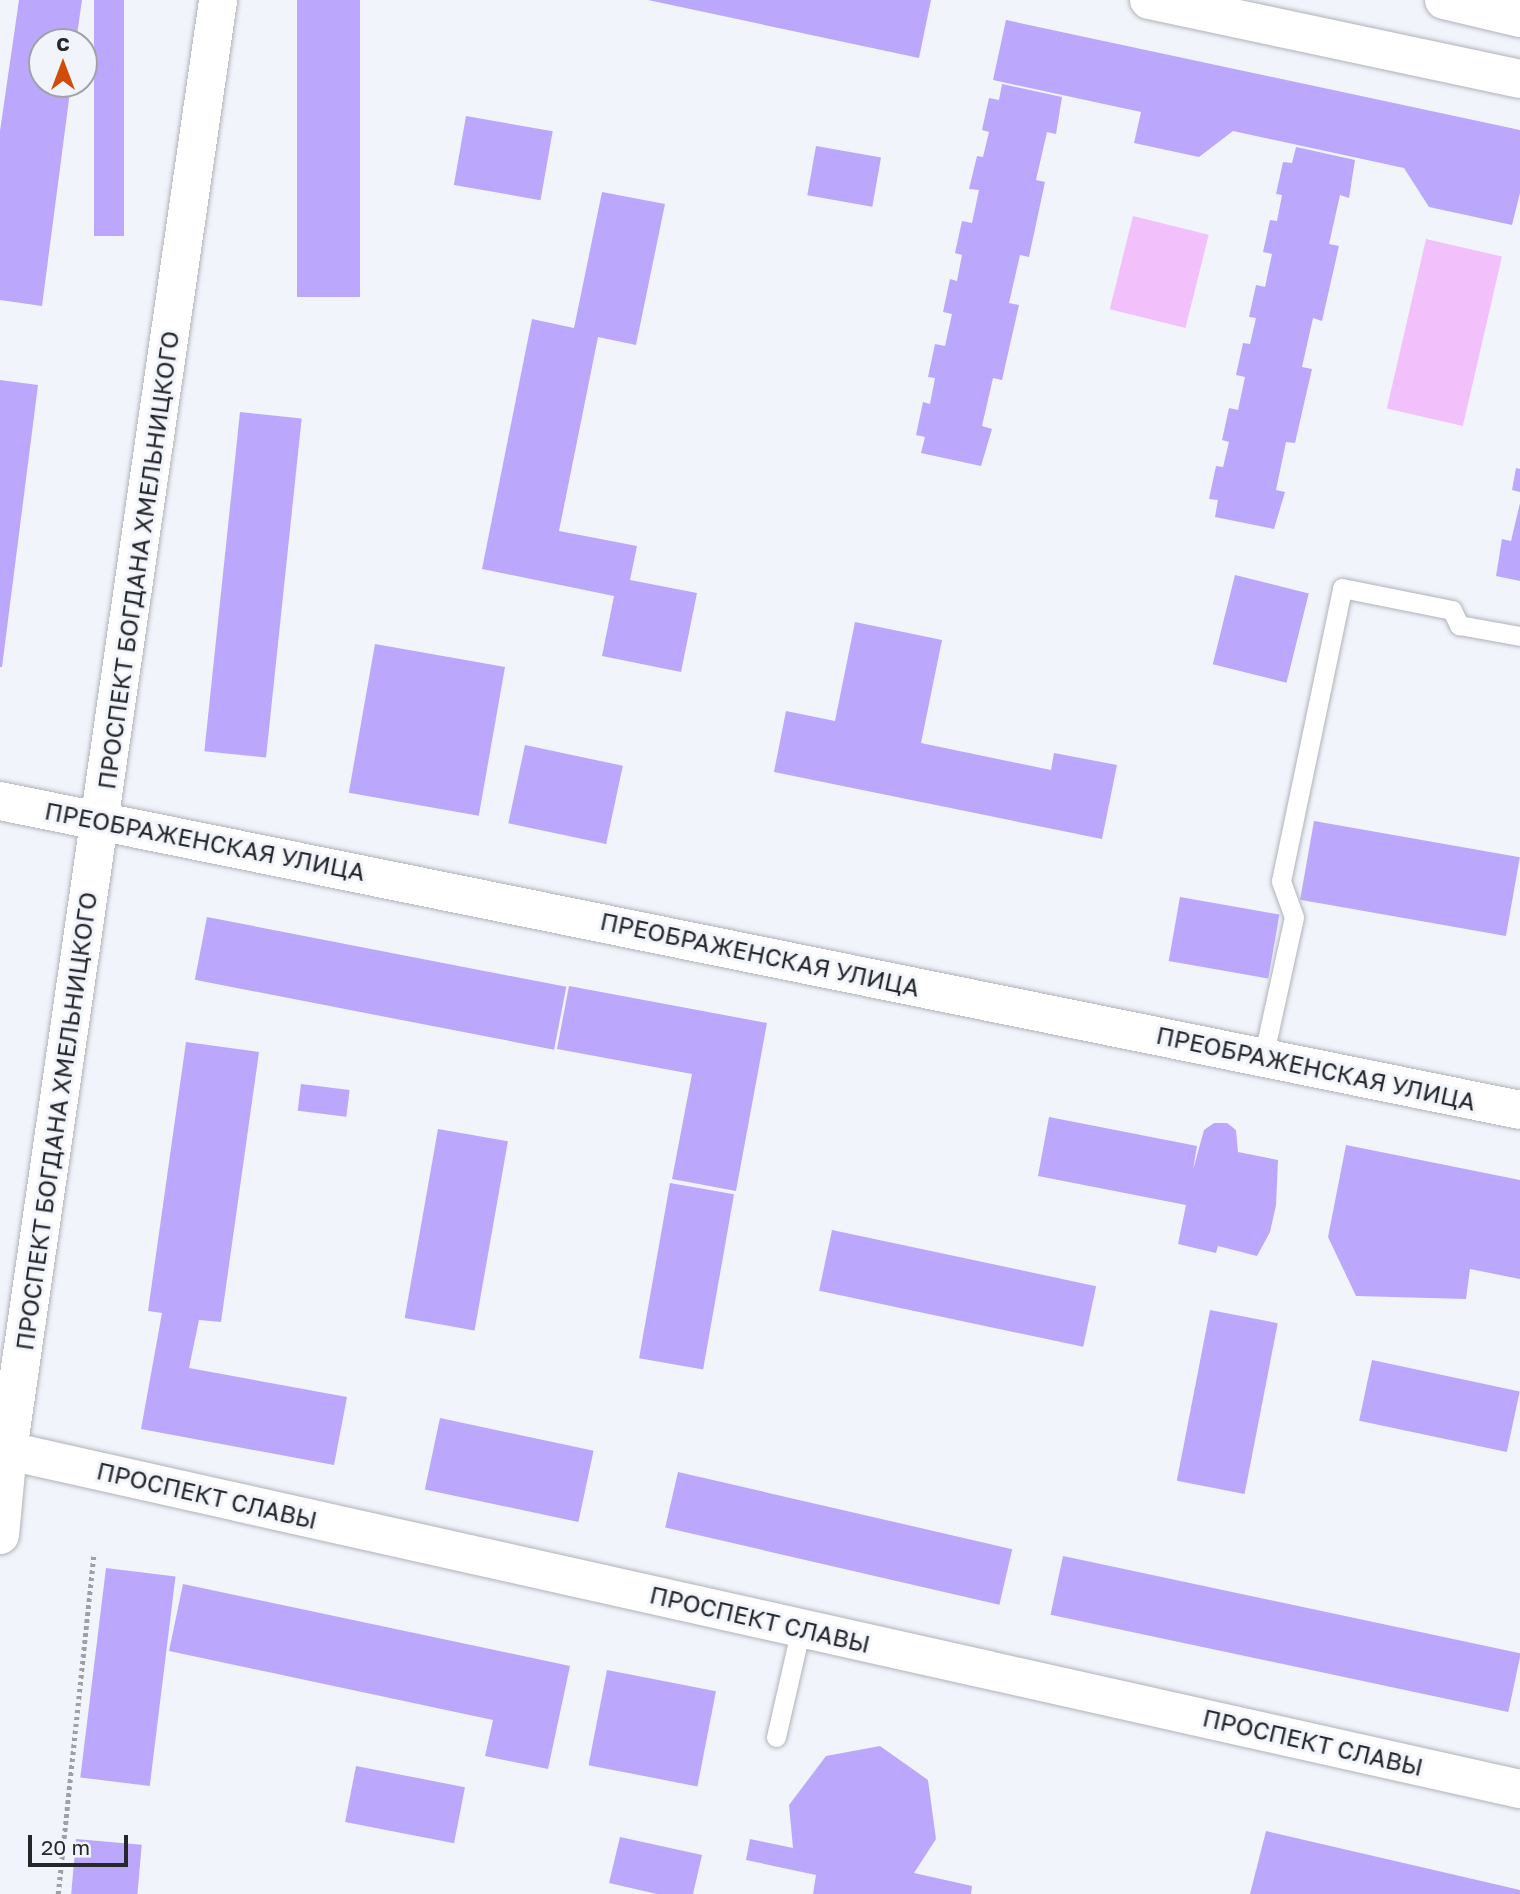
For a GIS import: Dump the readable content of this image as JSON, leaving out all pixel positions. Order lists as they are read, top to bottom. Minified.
{"streets":{"main road":["ПРОСПЕКТ БОГДАНА ХМЕЛЬНИЦКОГО","ПРЕОБРАЖЕНСКАЯ УЛИЦА","ПРОСПЕКТ СЛАВЫ"]},"crossings":[["ПРОСПЕКТ БОГДАНА ХМЕЛЬНИЦКОГО","ПРЕОБРАЖЕНСКАЯ УЛИЦА"],["ПРОСПЕКТ БОГДАНА ХМЕЛЬНИЦКОГО","ПРОСПЕКТ СЛАВЫ"]],"scale_bar":"20 m","north":"top"}
